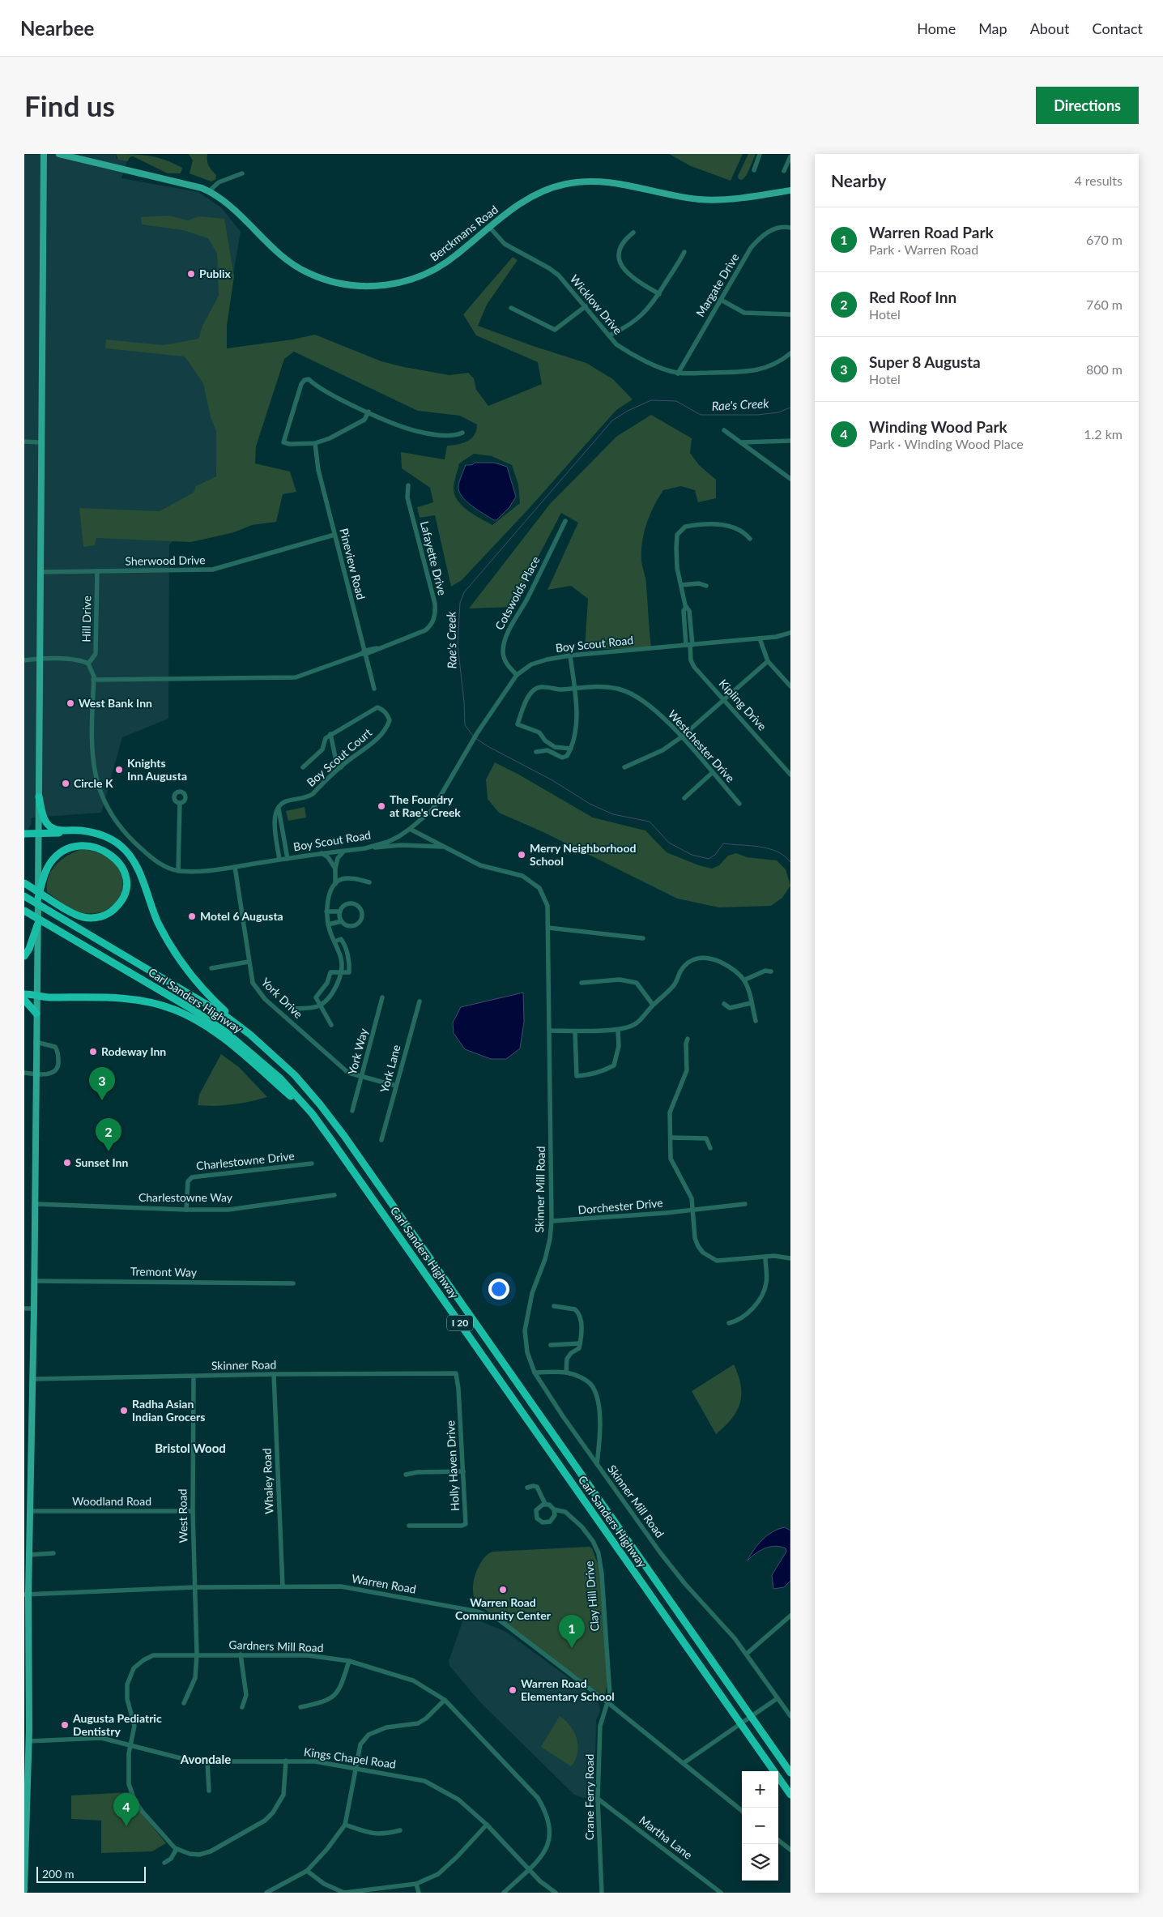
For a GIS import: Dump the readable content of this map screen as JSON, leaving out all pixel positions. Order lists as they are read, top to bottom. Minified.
{"streets":{"highway":["Carl Sanders Highway","I 20"],"main road":["Berckmans Road"],"street":["Margate Drive","Wicklow Drive","Lafayette Drive","Sherwood Drive","Pineview Road","Cotswolds Place","Hill Drive","Boy Scout Road","Kipling Drive","Westchester Drive","Boy Scout Court","York Drive","York Way","York Lane","Charlestowne Drive","Skinner Mill Road","Charlestowne Way","Dorchester Drive","Tremont Way","Skinner Road","Holly Haven Drive","Whaley Road","Woodland Road","West Road","Warren Road","Clay Hill Drive","Gardners Mill Road","Kings Chapel Road","Crane Ferry Road","Martha Lane"]},"crossings":[["Berckmans Road","Wicklow Drive"],["Margate Drive","Wicklow Drive"],["Lafayette Drive","Pineview Road"],["Lafayette Drive","Boy Scout Road"],["Sherwood Drive","Pineview Road"],["Sherwood Drive","Hill Drive"],["Cotswolds Place","Boy Scout Road"],["Hill Drive","Boy Scout Road"],["Boy Scout Road","Kipling Drive"],["Boy Scout Road","York Drive"],["Boy Scout Road","Skinner Mill Road"],["York Drive","York Way"],["York Drive","York Lane"],["Charlestowne Drive","Charlestowne Way"],["Skinner Mill Road","Dorchester Drive"],["Skinner Road","Holly Haven Drive"],["Skinner Road","Whaley Road"],["Skinner Road","West Road"],["Whaley Road","Warren Road"],["Woodland Road","West Road"],["West Road","Warren Road"],["West Road","Gardners Mill Road"],["Warren Road","Clay Hill Drive"],["Warren Road","Crane Ferry Road"],["Clay Hill Drive","Crane Ferry Road"],["Gardners Mill Road","Kings Chapel Road"],["Crane Ferry Road","Martha Lane"]],"districts":["Bristol Wood","Avondale"],"water":["Rae's Creek"],"places":["Publix","West Bank Inn","Knights Inn Augusta","Circle K","The Foundry at Rae's Creek","Merry Neighborhood School","Motel 6 Augusta","Rodeway Inn","Sunset Inn","Radha Asian Indian Grocers","Warren Road Community Center","Warren Road Elementary School","Augusta Pediatric Dentistry"],"scale_bar":"200 m","page":{"header":"Nearbee","nav":["Home","Map","About","Contact"],"buttons":"Directions","title":"Find us","heading":["Nearby","4 results"],"list":[{"mark":"1","name":"Warren Road Park","note":"Park · Warren Road","value":"670 m"},{"mark":"2","name":"Red Roof Inn","note":"Hotel","value":"760 m"},{"mark":"3","name":"Super 8 Augusta","note":"Hotel","value":"800 m"},{"mark":"4","name":"Winding Wood Park","note":"Park · Winding Wood Place","value":"1.2 km"}],"pins":["3","2","1","4"],"map_buttons":["+","−"],"scale":"200 m"}}
